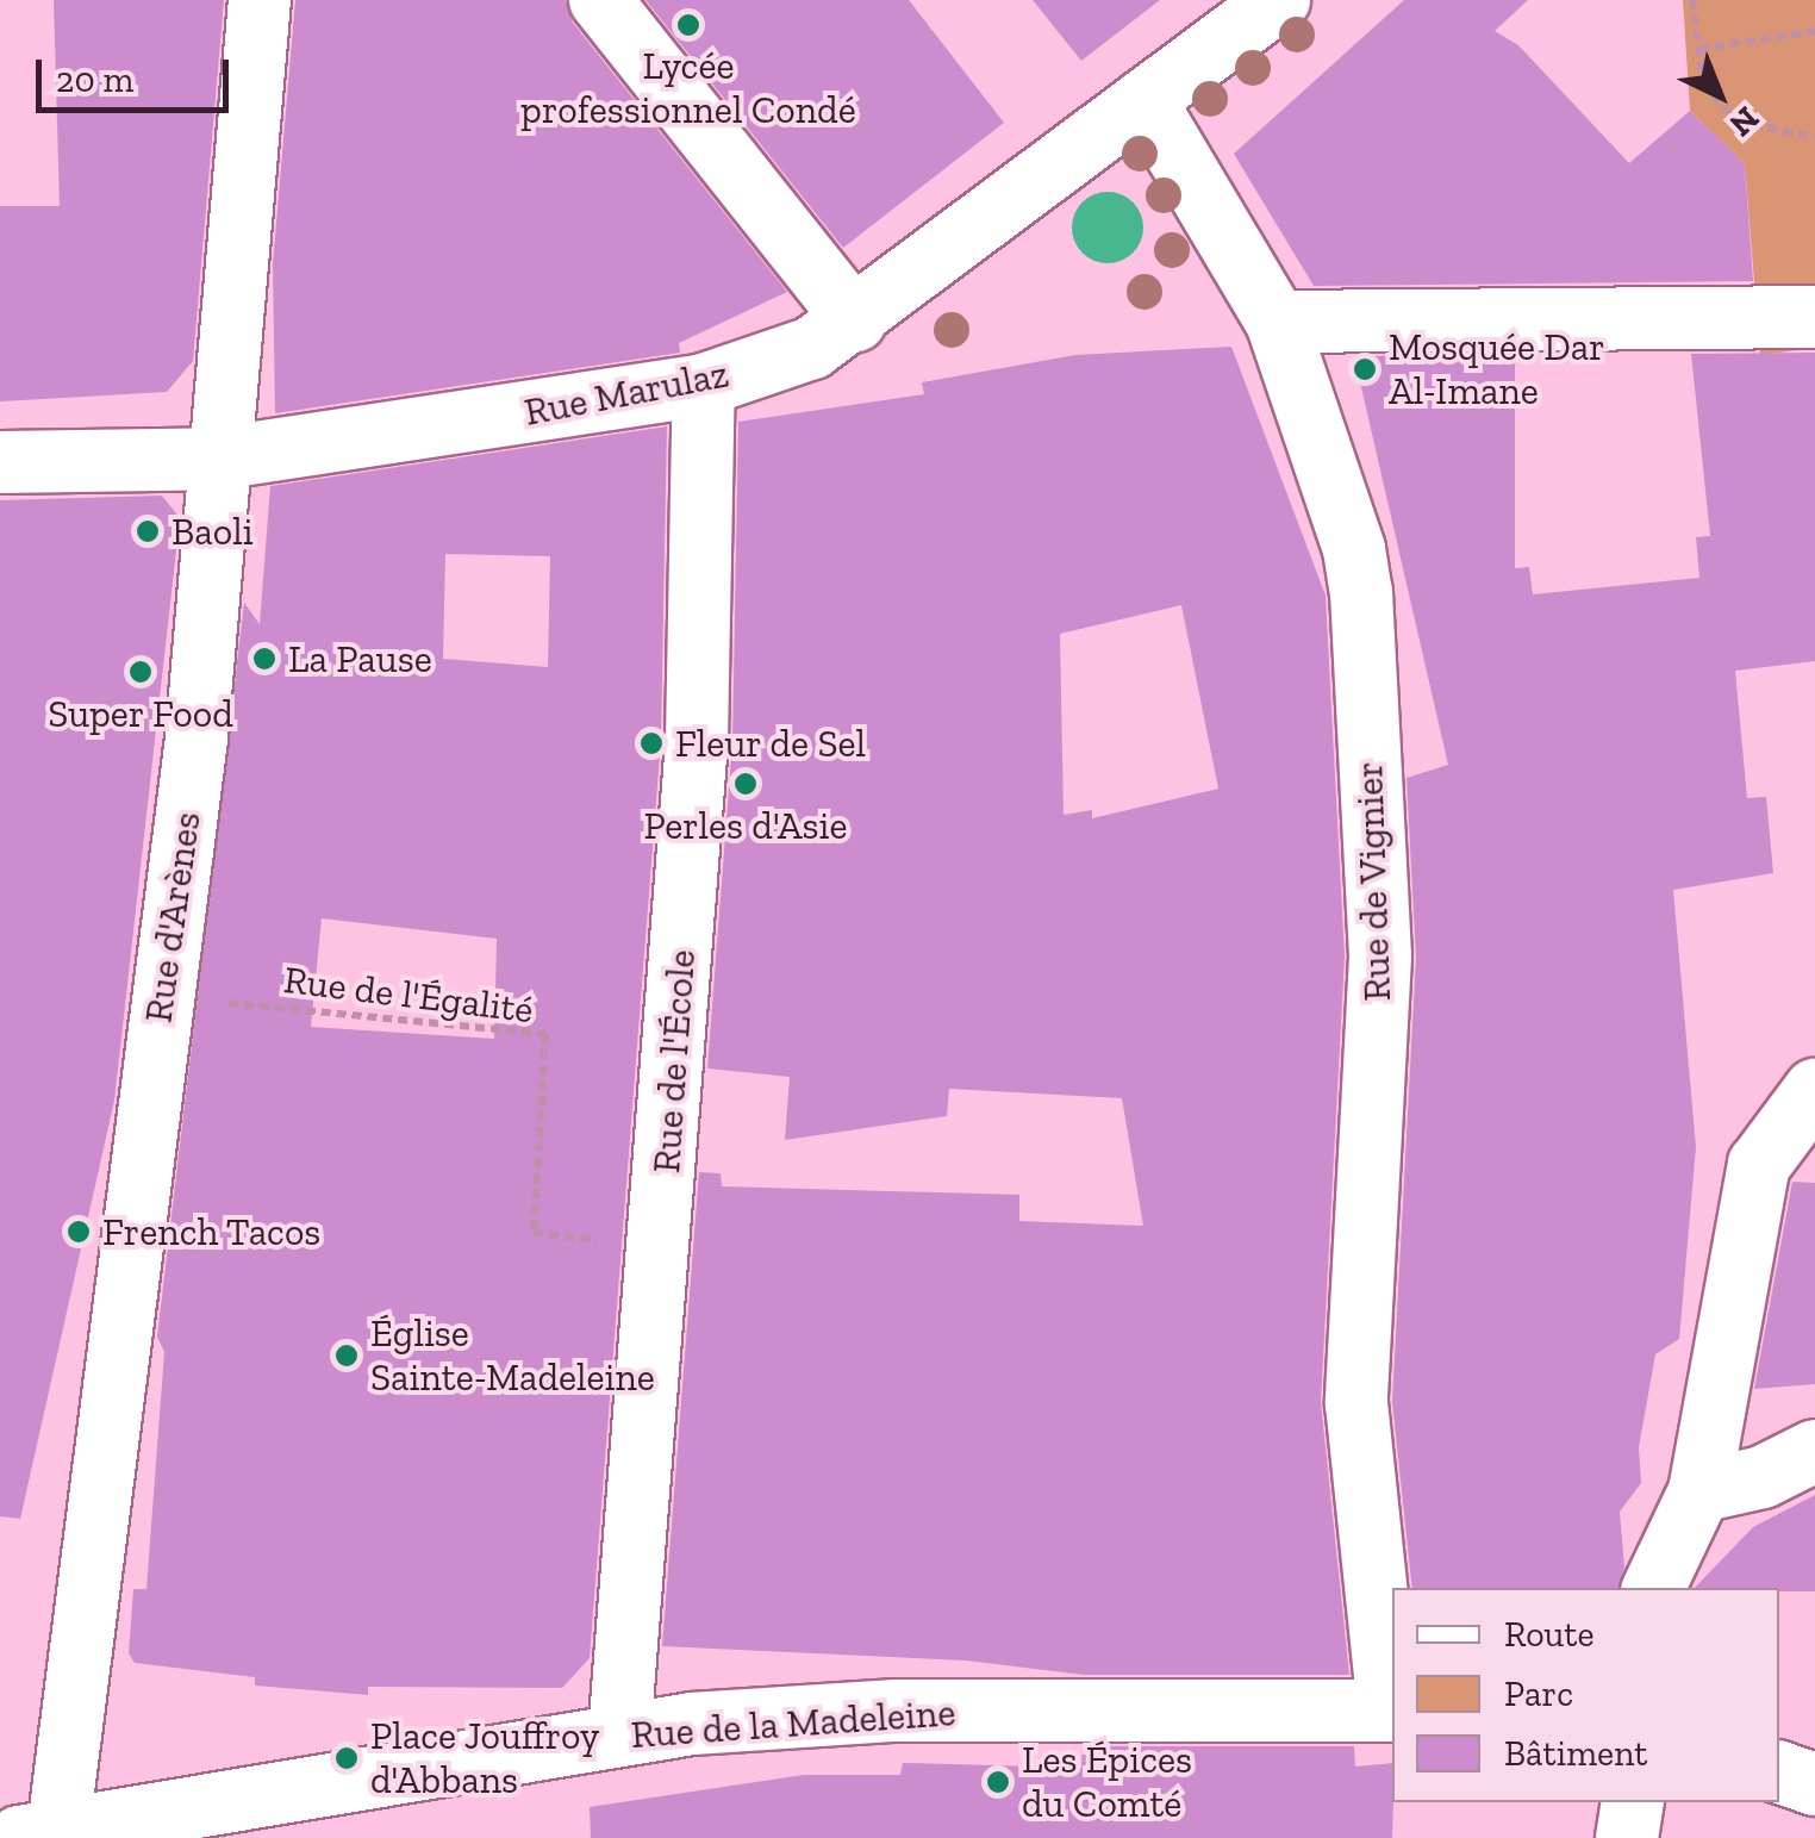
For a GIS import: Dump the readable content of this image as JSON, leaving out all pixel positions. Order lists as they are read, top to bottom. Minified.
{"streets":{"street":["Rue Marulaz","Rue de Vignier","Rue d'Arènes","Rue de l'École","Rue de la Madeleine"],"path":["Rue de l'Égalité"]},"crossings":[["Rue Marulaz","Rue de Vignier"],["Rue Marulaz","Rue d'Arènes"],["Rue Marulaz","Rue de l'École"],["Rue de Vignier","Rue de la Madeleine"],["Rue d'Arènes","Rue de la Madeleine"],["Rue de l'Égalité","Rue de l'École"],["Rue de l'École","Rue de la Madeleine"]],"places":["Lycée professionnel Condé","Mosquée Dar Al-Imane","Baoli","La Pause","Super Food","Fleur de Sel","Perles d'Asie","French Tacos","Église Sainte-Madeleine","Place Jouffroy d'Abbans","Les Épices du Comté"],"legend":["Route","Parc","Bâtiment"],"scale_bar":"20 m","north":"bottom right"}
